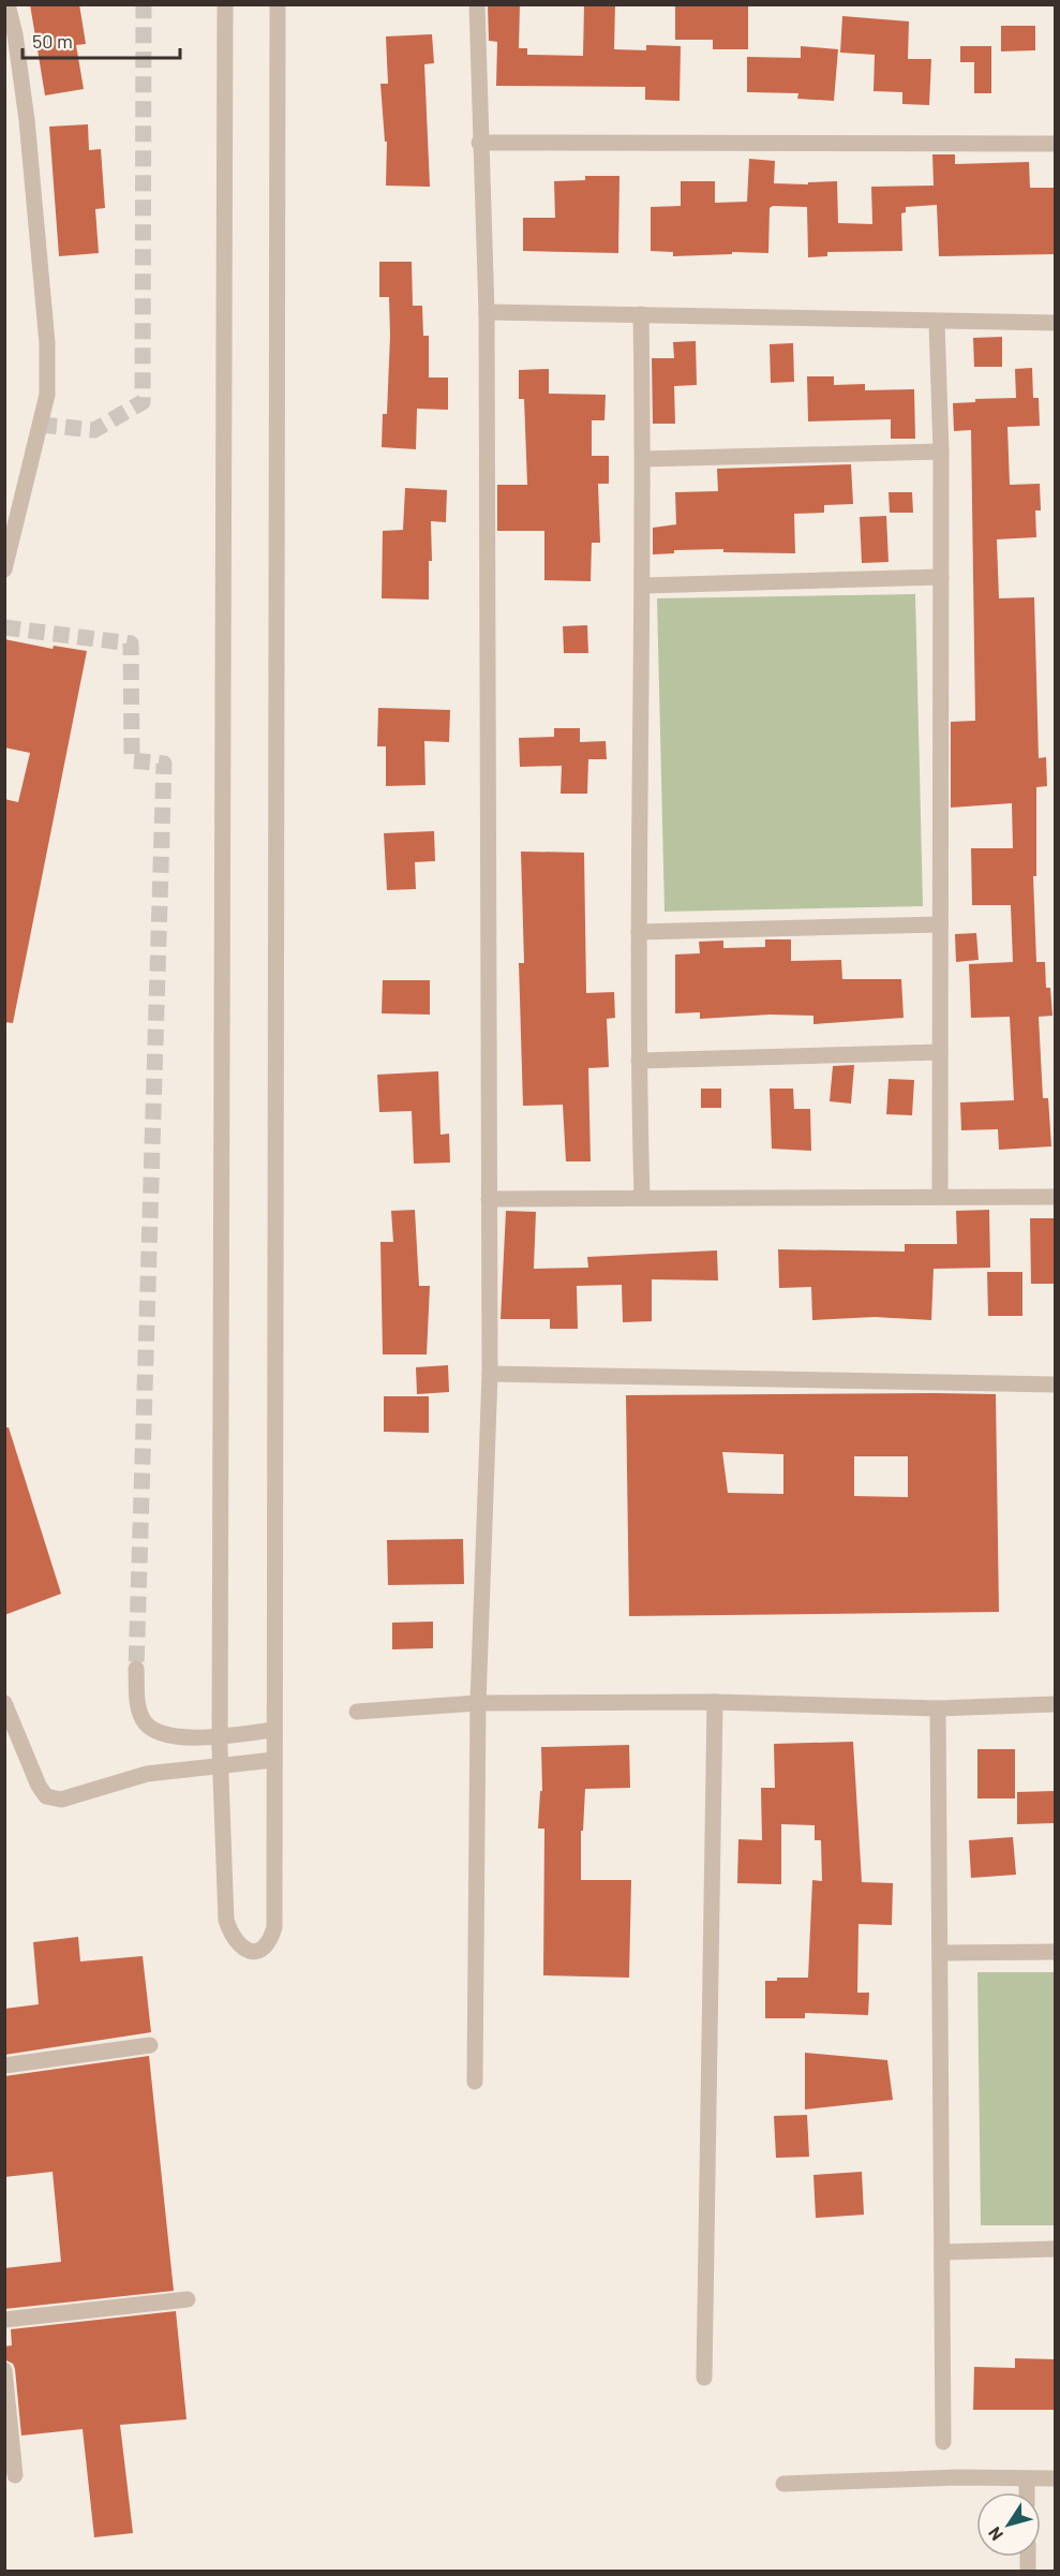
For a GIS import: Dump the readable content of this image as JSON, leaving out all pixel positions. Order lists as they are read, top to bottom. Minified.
{"scale_bar":"50 m","north":"bottom left"}
